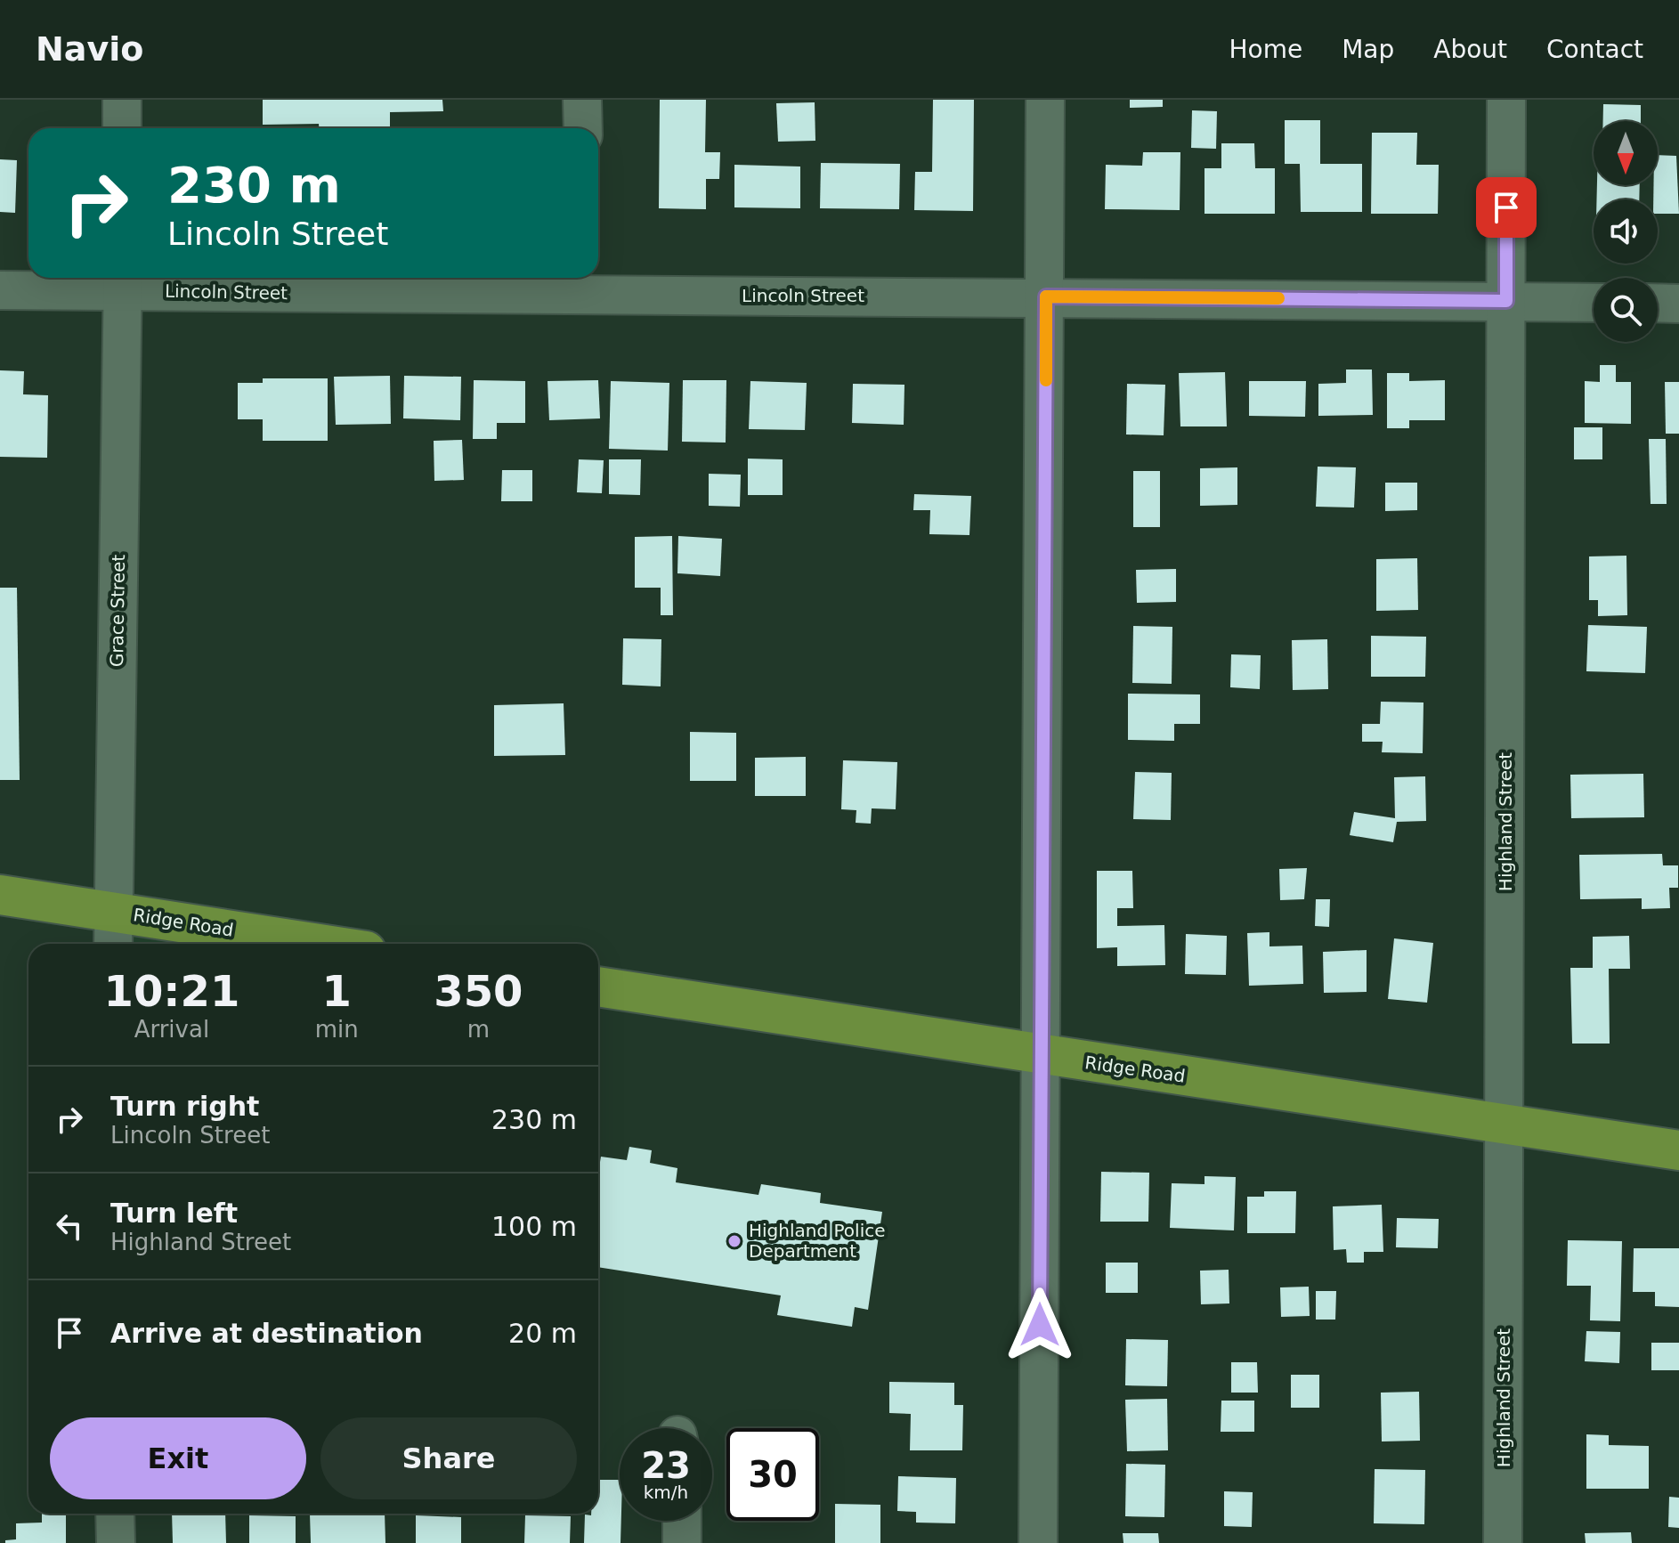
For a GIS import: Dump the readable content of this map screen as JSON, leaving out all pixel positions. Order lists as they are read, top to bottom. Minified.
{"streets":{"main road":["Ridge Road"],"street":["Lincoln Street","Grace Street","Highland Street"]},"crossings":[["Lincoln Street","Grace Street"],["Lincoln Street","Highland Street"],["Grace Street","Ridge Road"],["Highland Street","Ridge Road"]],"places":["Highland Police Department"],"north":"bottom","page":{"header":"Navio","nav":["Home","Map","About","Contact"],"turn":["230 m","Lincoln Street"],"eta":["10:21","Arrival","1","min","350","m"],"list":[{"name":"Turn right","note":"Lincoln Street","value":"230 m"},{"name":"Turn left","note":"Highland Street","value":"100 m"},{"name":"Arrive at destination","value":"20 m"}],"buttons":["Exit","Share"],"speed":"23 km/h","limit":"30"}}
